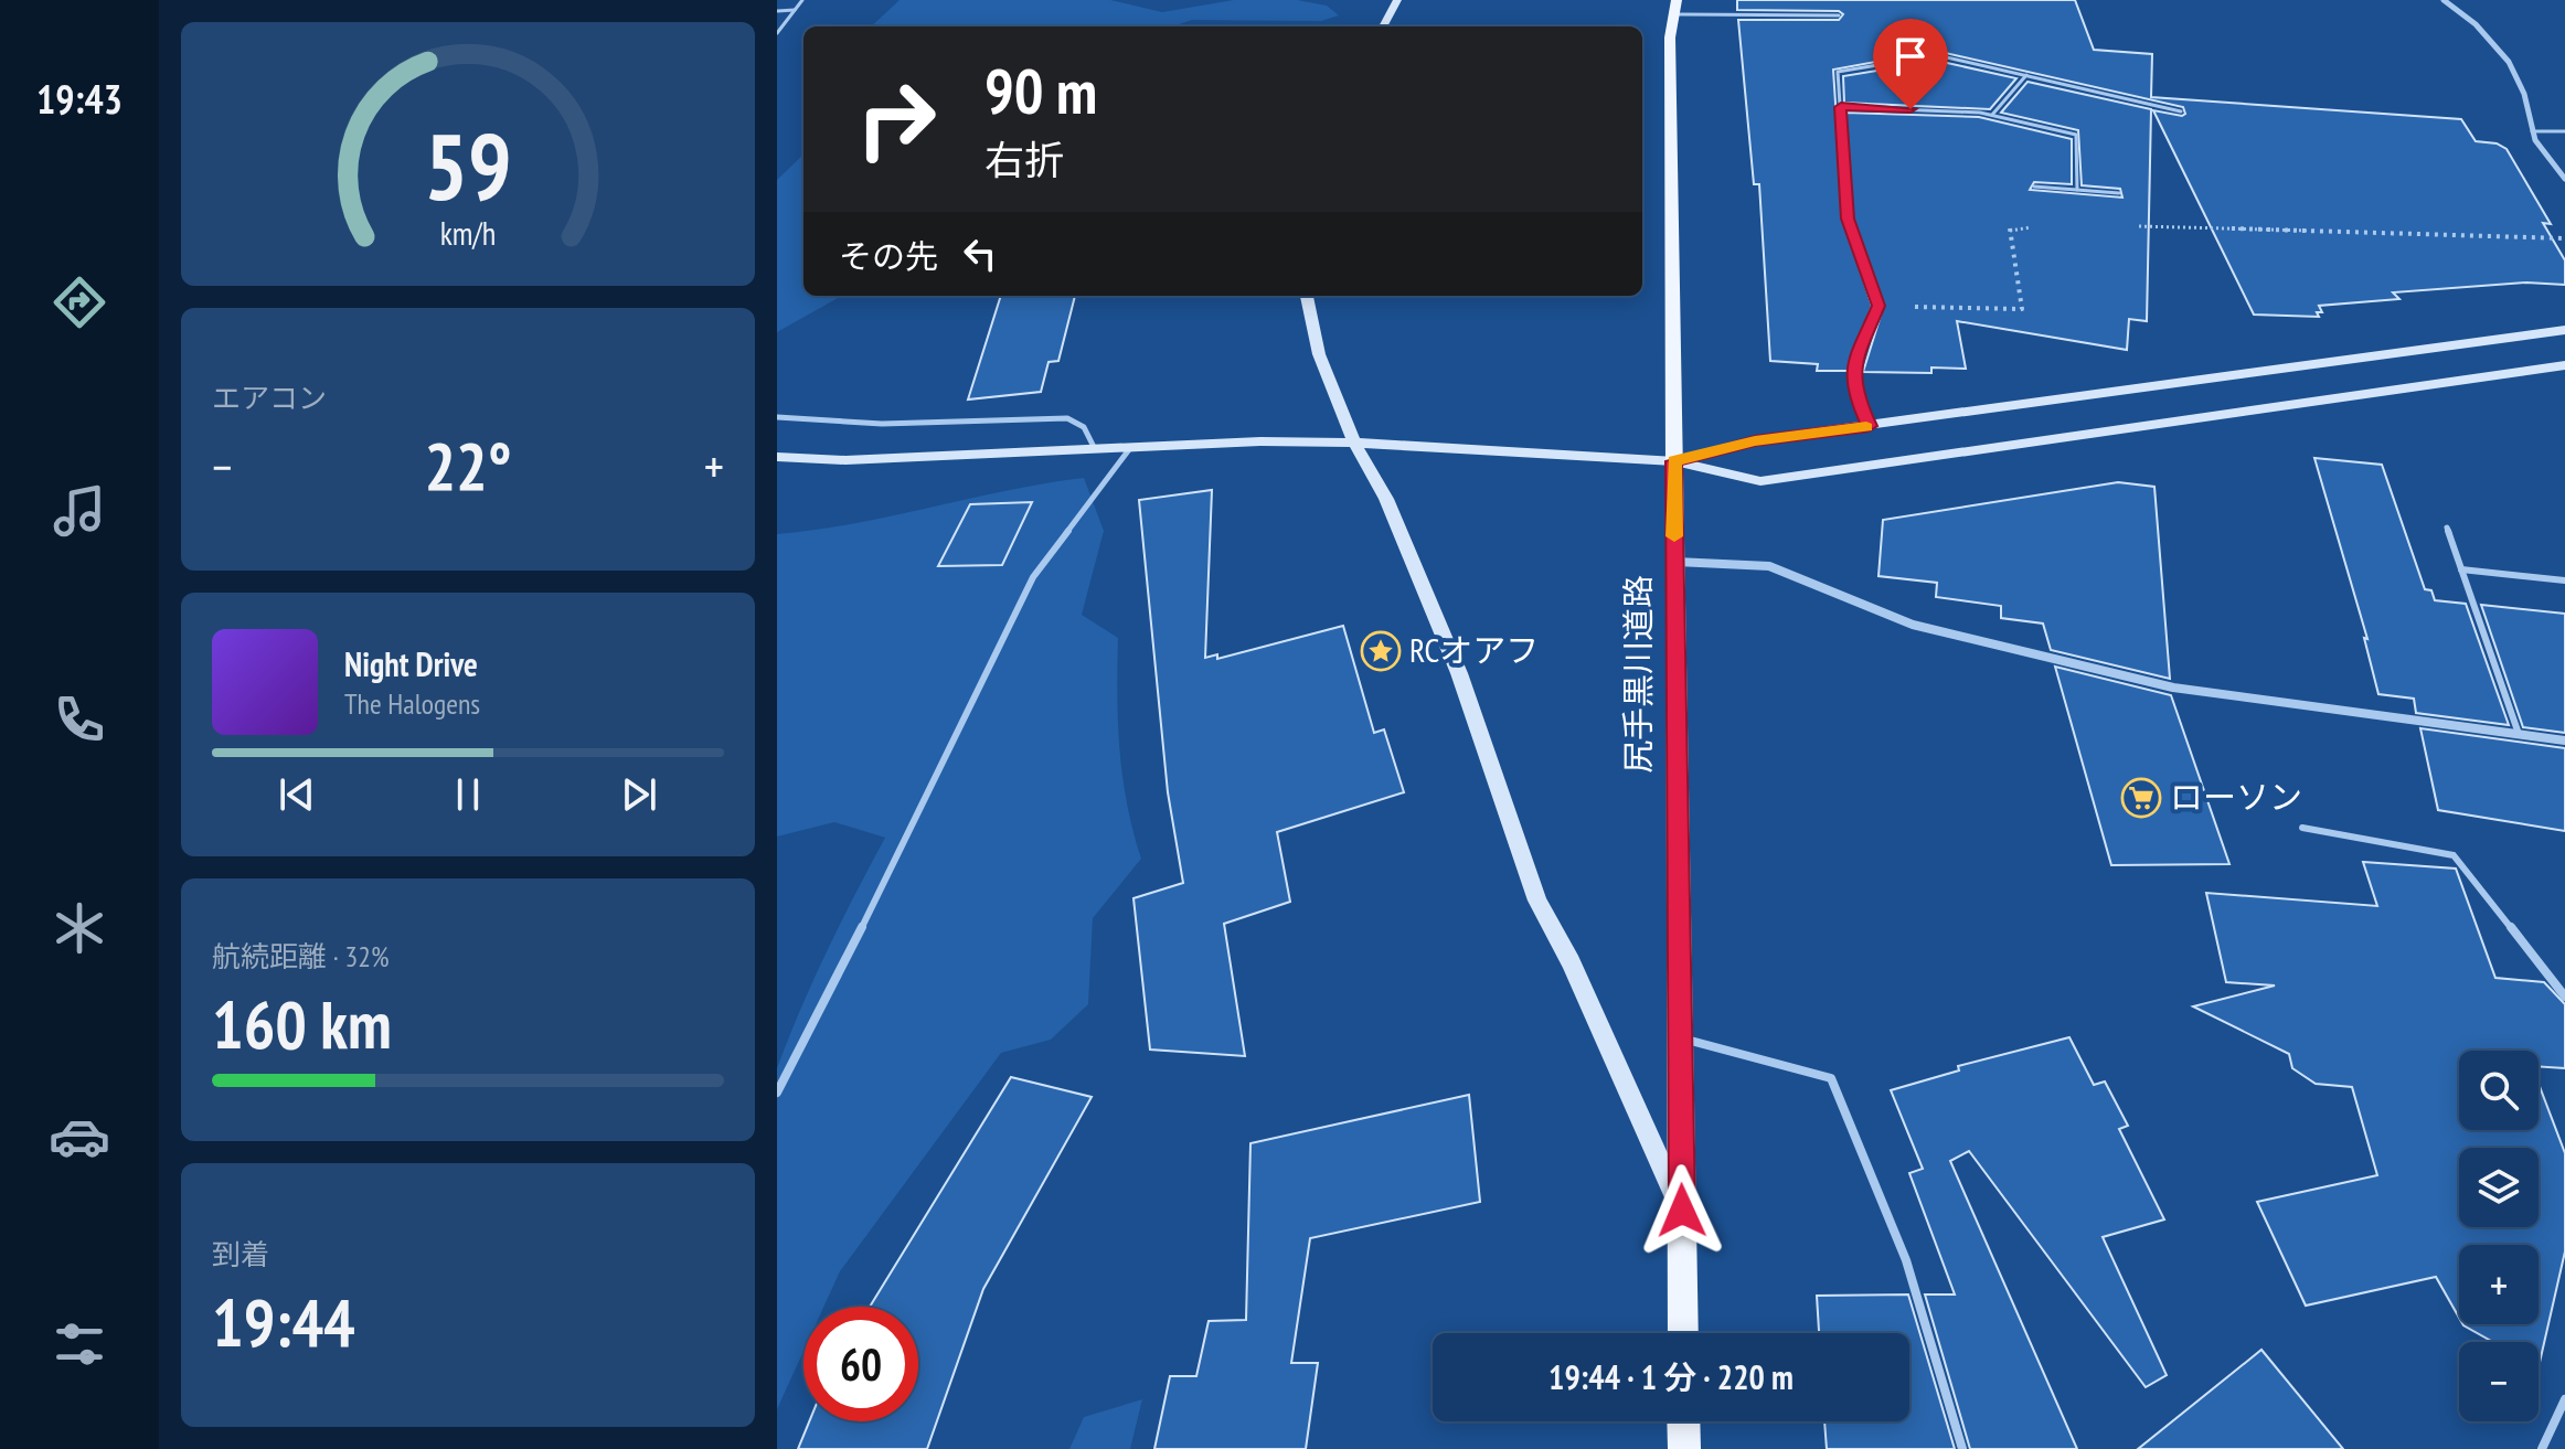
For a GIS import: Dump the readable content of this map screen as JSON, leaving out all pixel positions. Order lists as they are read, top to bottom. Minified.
{"streets":{"main road":["尻手黒川道路"]},"places":{"place":["RCオアフ"],"supermarket":["ローソン"]},"page":{"tabs":"19:43","turn":["90 m","右折"],"then":"その先","tile":["エアコン",["航続距離 · 32%","160 km"],["到着","19:44"]],"heat":["−","22°","+"],"song":["Night Drive","The Halogens"],"map_buttons":["+","−"],"limit":"60","trip":"19:44 · 1 分 · 220 m","gauge":["59","km/h"]}}
